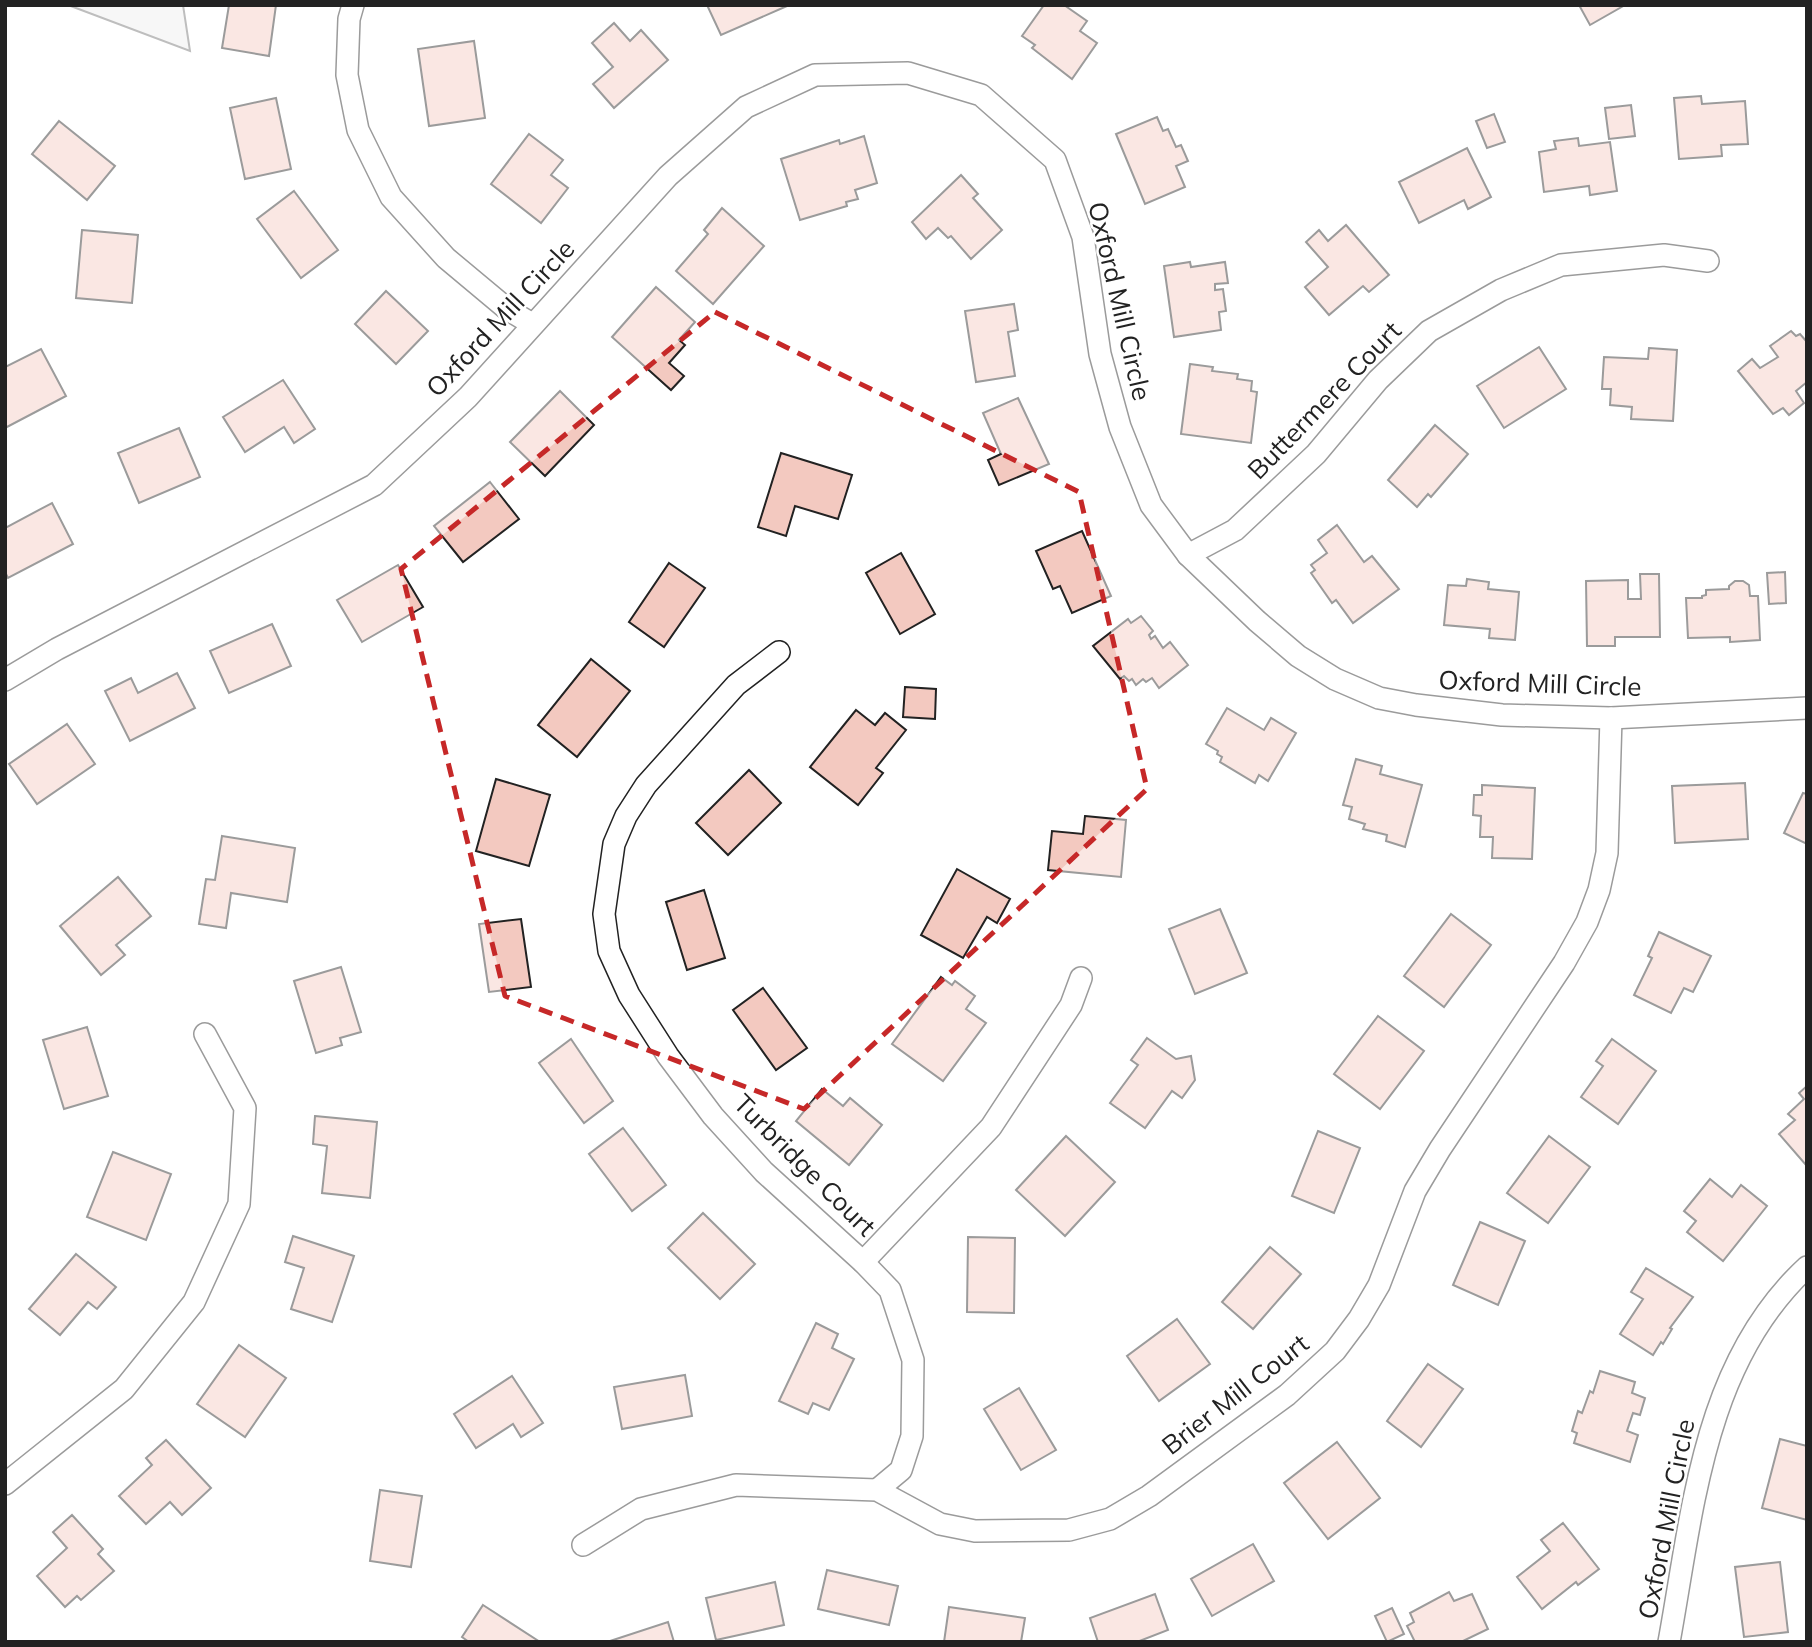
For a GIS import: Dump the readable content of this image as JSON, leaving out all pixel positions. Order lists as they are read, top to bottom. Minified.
{"streets":{"street":["Oxford Mill Circle","Buttermere Court","Turbridge Court","Brier Mill Court"]},"crossings":[["Oxford Mill Circle","Buttermere Court"],["Oxford Mill Circle","Brier Mill Court"],["Turbridge Court","Brier Mill Court"]]}
